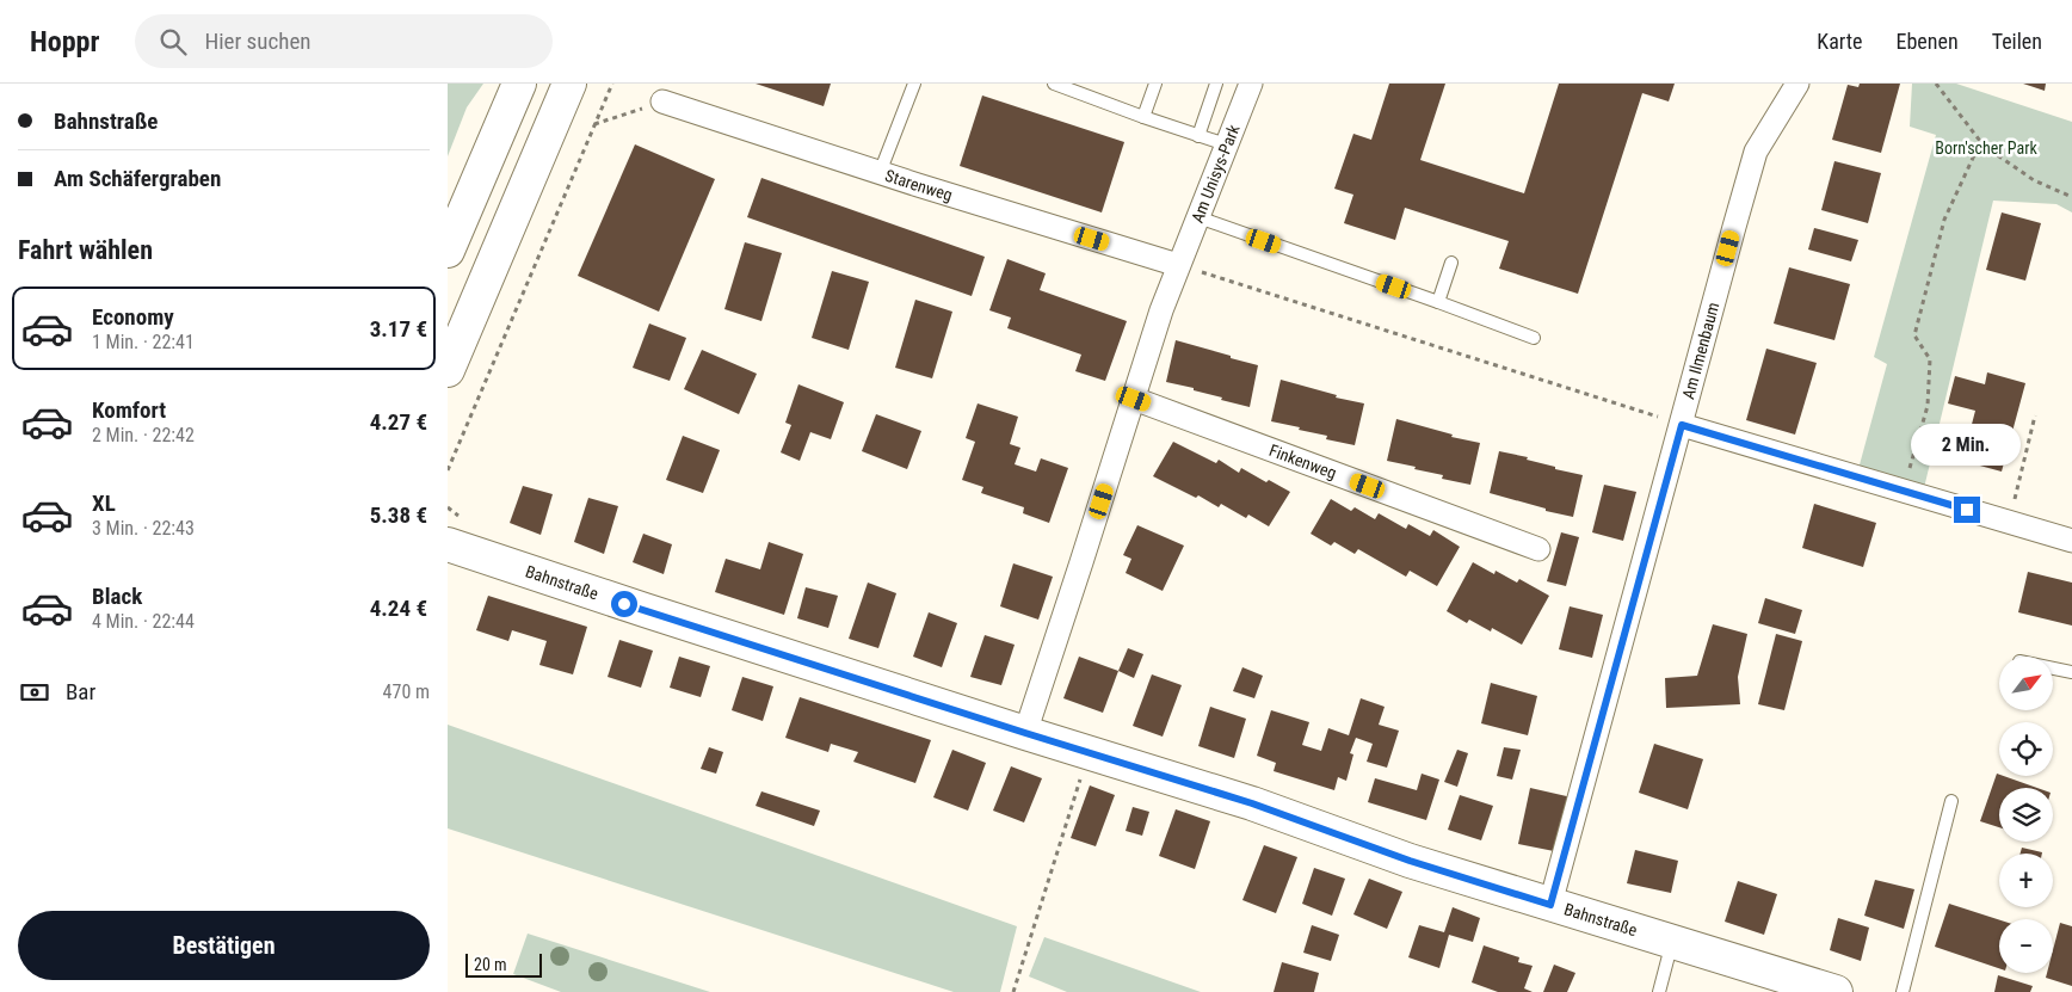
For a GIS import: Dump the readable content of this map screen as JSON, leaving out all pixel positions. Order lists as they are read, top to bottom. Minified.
{"streets":{"street":["Am Unisys-Park","Starenweg","Am Ilmenbaum","Finkenweg","Bahnstraße"]},"crossings":[["Am Unisys-Park","Starenweg"],["Am Ilmenbaum","Bahnstraße"]],"parks":["Born'scher Park"],"scale_bar":"20 m","north":"top right","page":{"header":"Hoppr","search":"Hier suchen","nav":["Karte","Ebenen","Teilen"],"banner":["Bahnstraße","Am Schäfergraben"],"heading":"Fahrt wählen","list":[{"name":"Economy","note":"1 Min. · 22:41","value":"3.17 €"},{"name":"Komfort","note":"2 Min. · 22:42","value":"4.27 €"},{"name":"XL","note":"3 Min. · 22:43","value":"5.38 €"},{"name":"Black","note":"4 Min. · 22:44","value":"4.24 €"}],"bubble":"2 Min.","map_buttons":["+","−"],"pay":["Bar","470 m"],"buttons":"Bestätigen","scale":"20 m"}}
